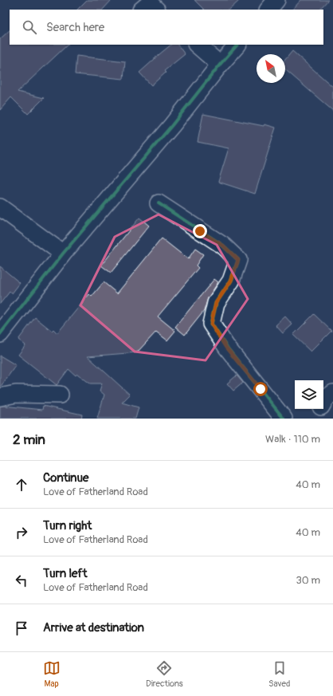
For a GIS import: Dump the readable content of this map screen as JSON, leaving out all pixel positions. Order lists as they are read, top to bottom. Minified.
{"north":"top left","page":{"search":"Search here","heading":["2 min","Walk · 110 m"],"list":[["Continue","Love of Fatherland Road","40 m"],["Turn right","Love of Fatherland Road","40 m"],["Turn left","Love of Fatherland Road","30 m"],"Arrive at destination"],"nav":["Map","Directions","Saved"]}}
